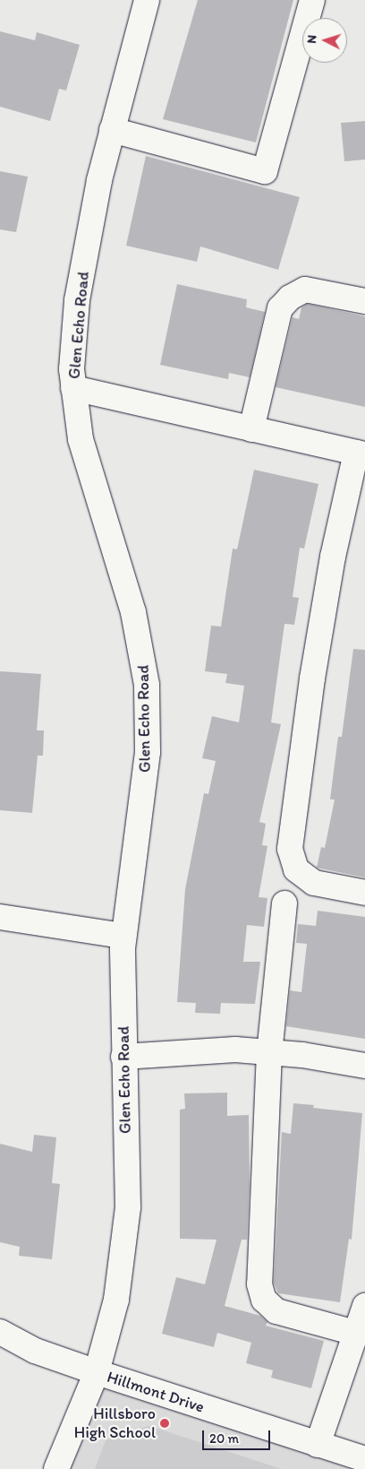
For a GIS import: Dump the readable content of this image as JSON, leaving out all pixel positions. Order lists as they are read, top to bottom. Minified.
{"streets":{"street":["Glen Echo Road","Hillmont Drive"]},"crossings":[["Glen Echo Road","Hillmont Drive"]],"places":["Hillsboro High School"],"scale_bar":"20 m","north":"left"}
